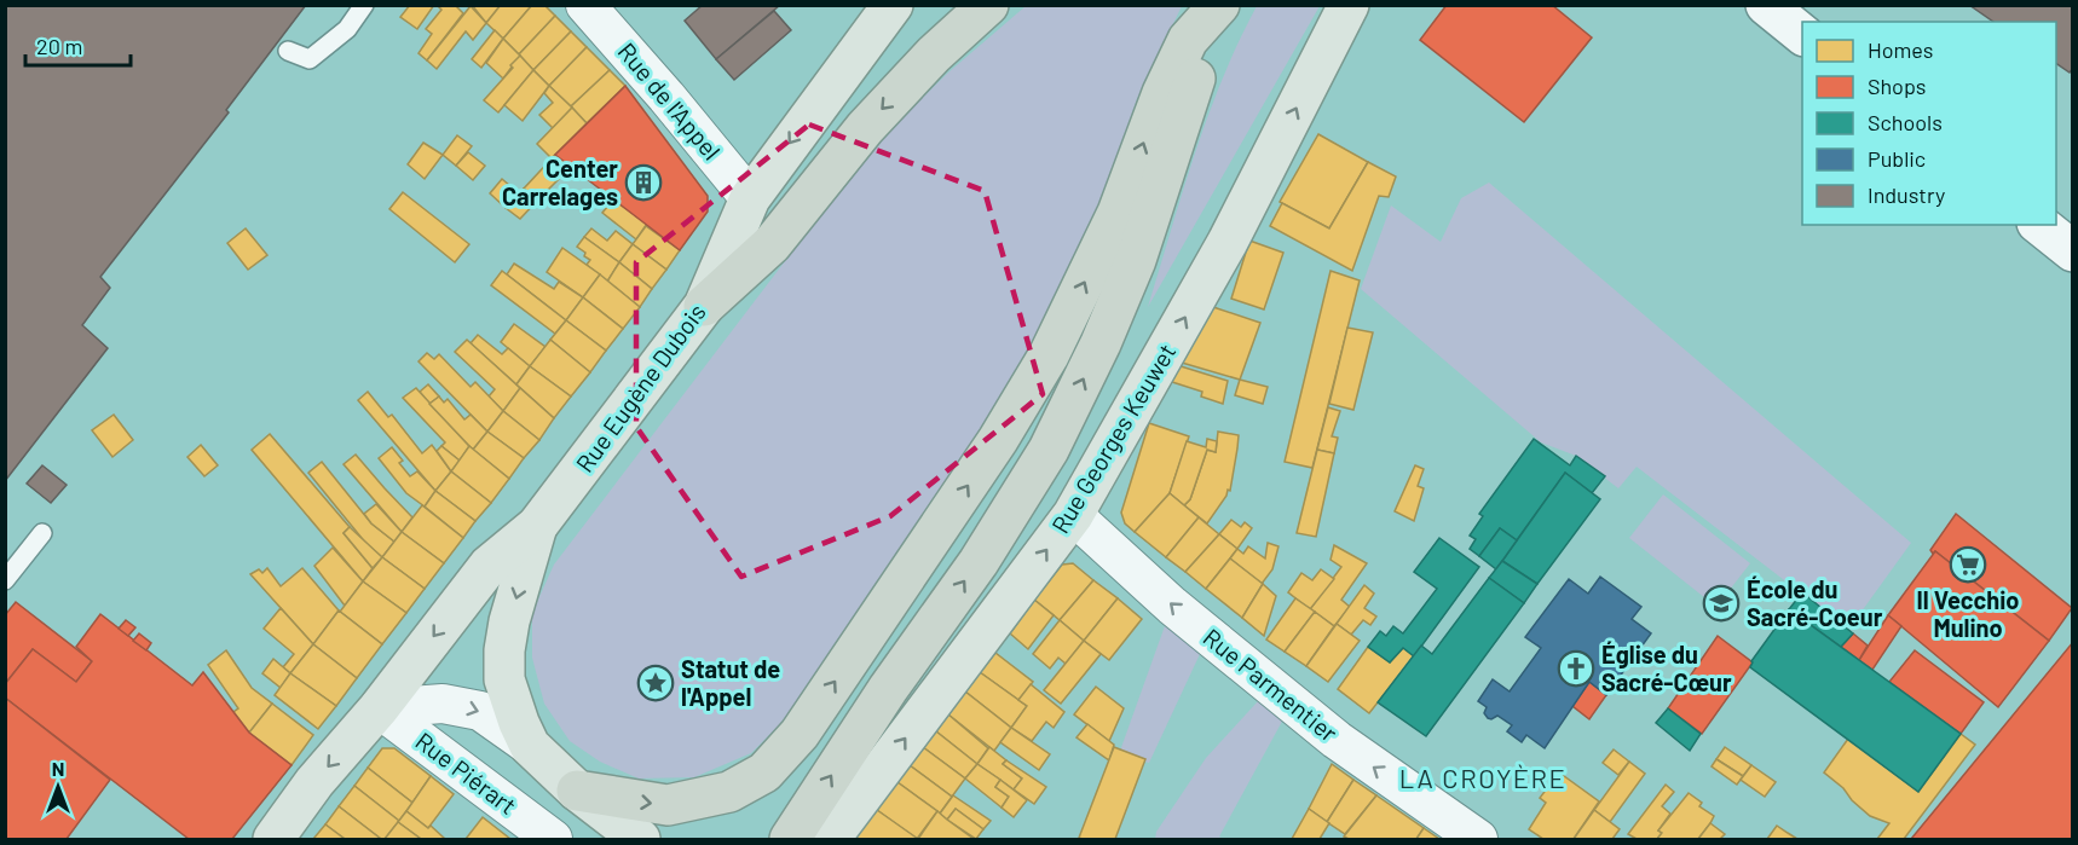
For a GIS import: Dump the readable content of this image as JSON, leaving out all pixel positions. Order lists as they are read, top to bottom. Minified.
{"streets":{"main road":["Rue Eugène Dubois","Rue Georges Keuwet"],"street":["Rue de l'Appel","Rue Parmentier","Rue Piérart"]},"crossings":[["Rue de l'Appel","Rue Eugène Dubois"],["Rue Eugène Dubois","Rue Piérart"],["Rue Georges Keuwet","Rue Parmentier"]],"one_way":["Rue Eugène Dubois","Rue Georges Keuwet","Rue Parmentier"],"districts":["LA CROYÈRE"],"places":{"building":["Center Carrelages"],"supermarket":["Il Vecchio Mulino"],"school or university":["École du Sacré-Coeur"],"church":["Église du Sacré-Cœur"],"place":["Statut de l'Appel"]},"legend":["Homes","Shops","Schools","Public","Industry"],"scale_bar":"20 m","north":"top"}
